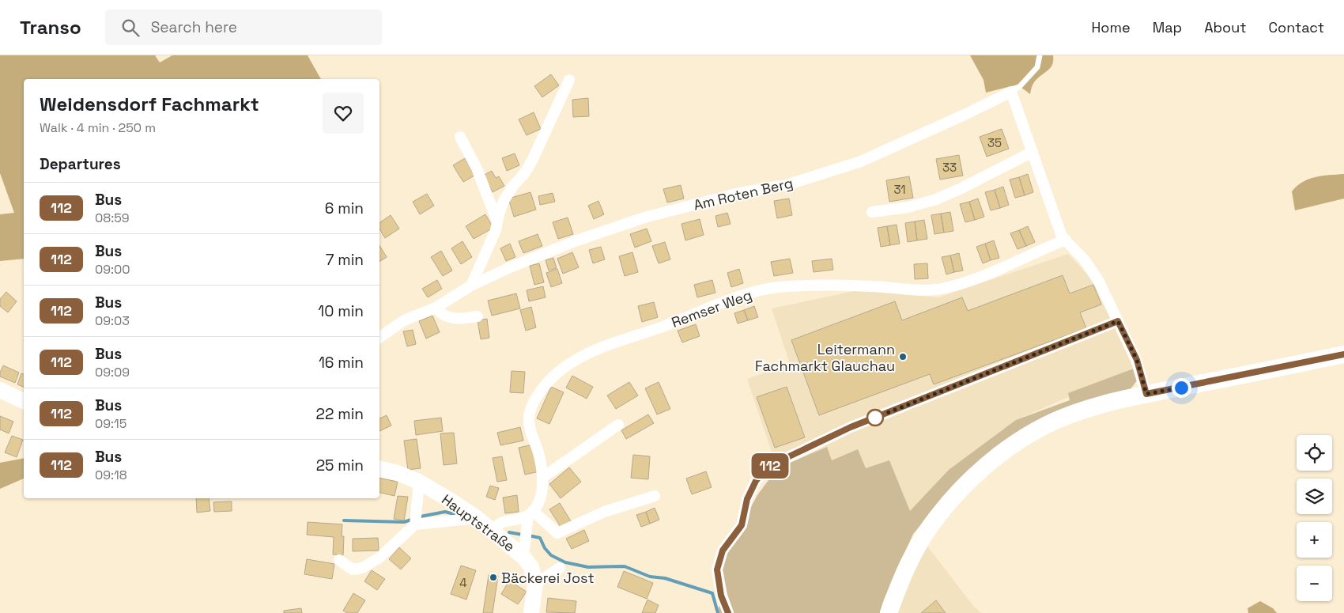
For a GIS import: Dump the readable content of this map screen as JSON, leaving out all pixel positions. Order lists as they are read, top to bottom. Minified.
{"streets":{"main road":["Hauptstraße"],"street":["Am Roten Berg","Remser Weg"]},"crossings":[["Remser Weg","Hauptstraße"]],"places":["Leitermann Fachmarkt Glauchau","Bäckerei Jost"],"lines":["bus line 112"],"house_numbers":["35","33","31","4"],"page":{"header":"Transo","search":"Search here","nav":["Home","Map","About","Contact"],"on_map":"112","heading":[["Weidensdorf Fachmarkt","Walk · 4 min · 250 m"],"Departures"],"list":[{"mark":"112","name":"Bus","note":"08:59","value":"6 min"},{"mark":"112","name":"Bus","note":"09:00","value":"7 min"},{"mark":"112","name":"Bus","note":"09:03","value":"10 min"},{"mark":"112","name":"Bus","note":"09:09","value":"16 min"},{"mark":"112","name":"Bus","note":"09:15","value":"22 min"},{"mark":"112","name":"Bus","note":"09:18","value":"25 min"}],"map_buttons":["+","−"]}}
